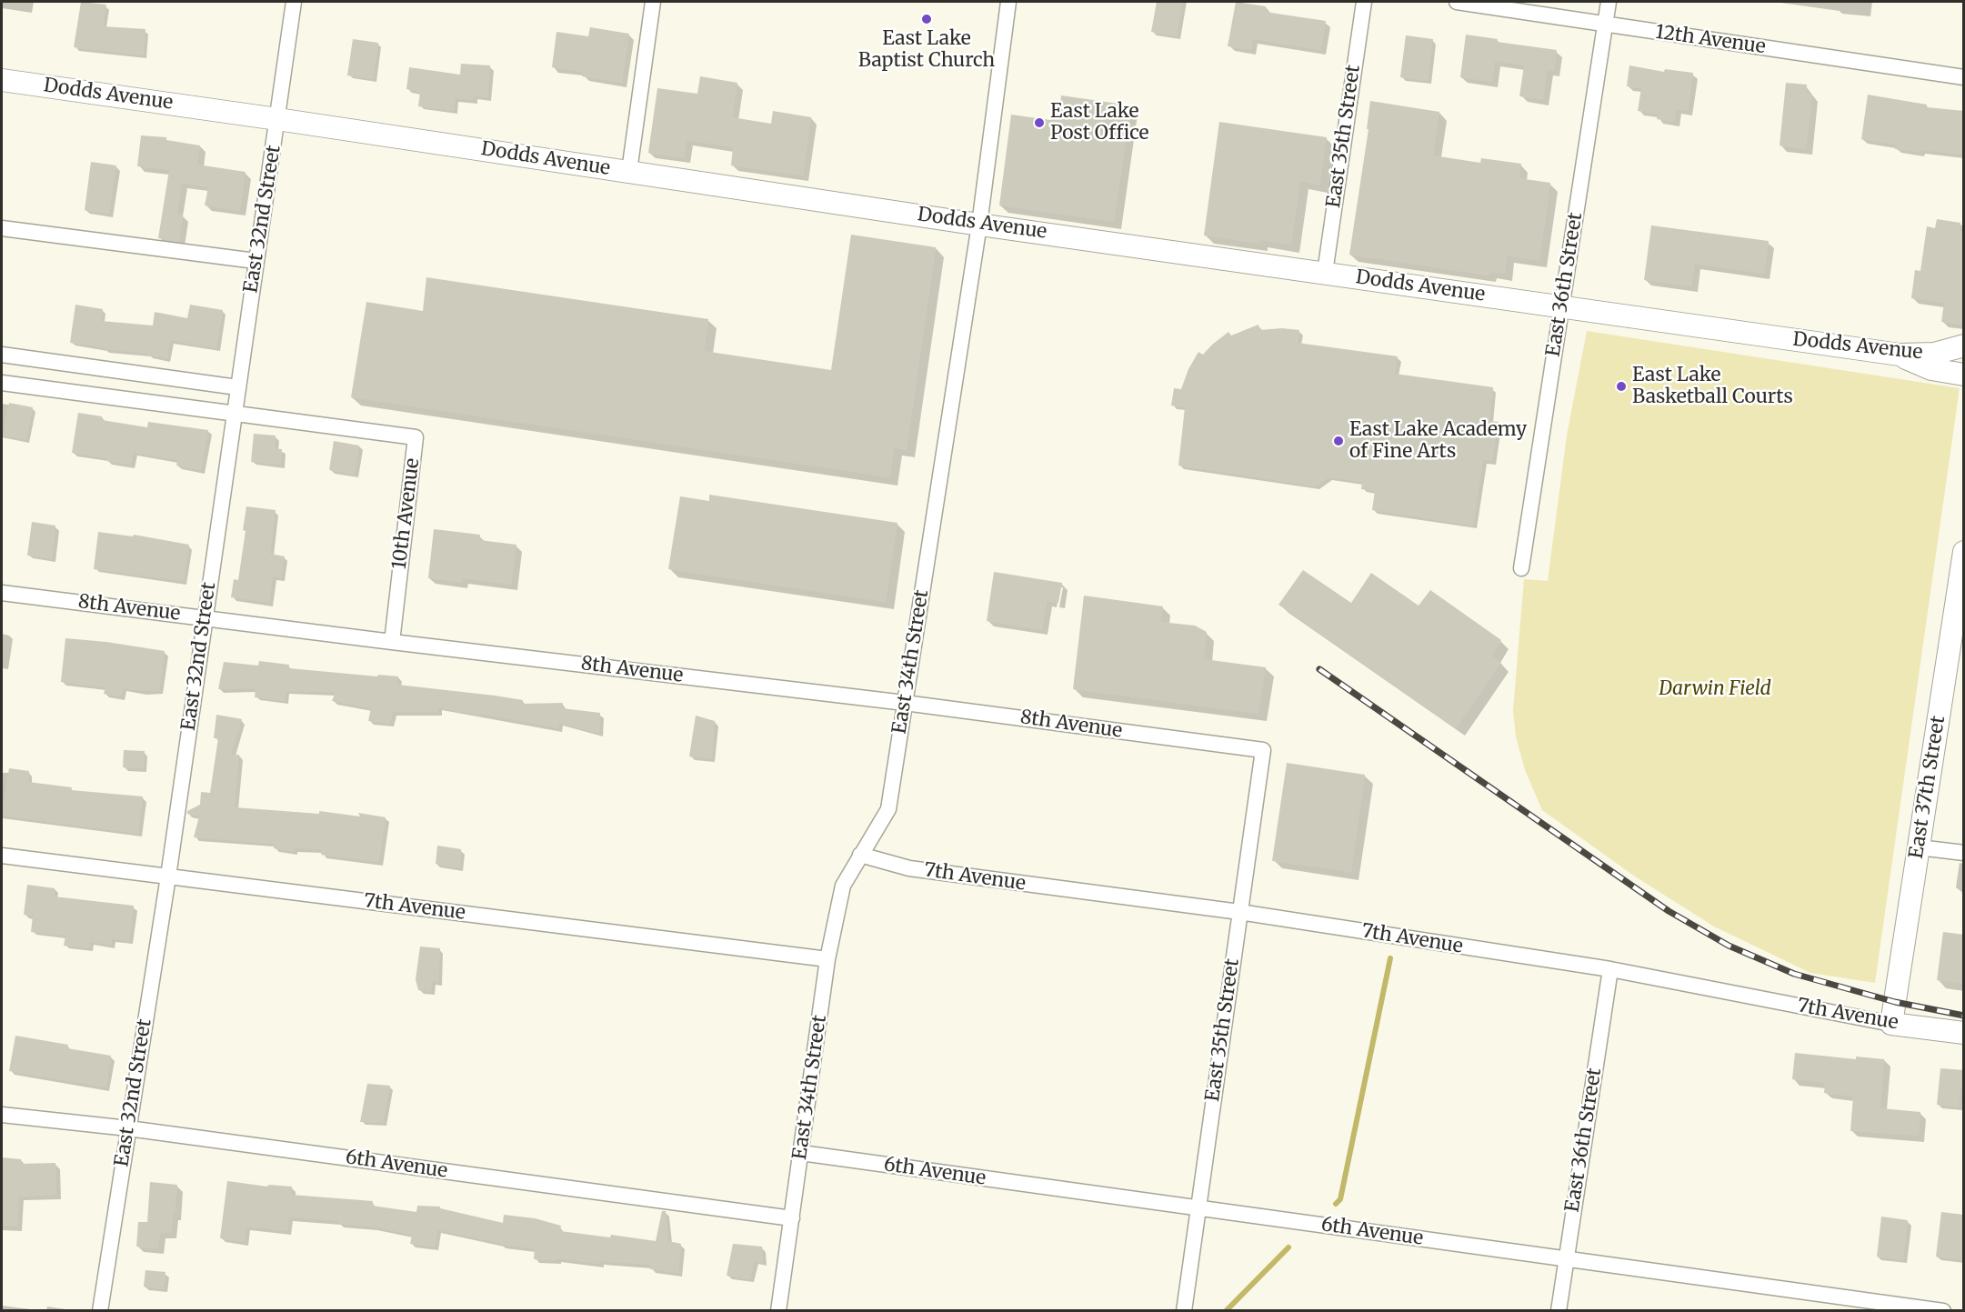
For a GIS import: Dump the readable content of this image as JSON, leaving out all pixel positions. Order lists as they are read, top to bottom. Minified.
{"streets":{"street":["12th Avenue","Dodds Avenue","East 35th Street","East 32nd Street","East 36th Street","10th Avenue","8th Avenue","East 34th Street","East 37th Street","7th Avenue","6th Avenue"]},"crossings":[["12th Avenue","East 36th Street"],["Dodds Avenue","East 35th Street"],["Dodds Avenue","East 32nd Street"],["Dodds Avenue","East 36th Street"],["Dodds Avenue","East 34th Street"],["East 35th Street","8th Avenue"],["East 35th Street","7th Avenue"],["East 35th Street","6th Avenue"],["East 32nd Street","10th Avenue"],["East 32nd Street","8th Avenue"],["East 32nd Street","7th Avenue"],["East 32nd Street","6th Avenue"],["East 36th Street","7th Avenue"],["East 36th Street","6th Avenue"],["10th Avenue","8th Avenue"],["8th Avenue","East 34th Street"],["East 34th Street","7th Avenue"],["East 34th Street","6th Avenue"],["East 37th Street","7th Avenue"]],"parks":["Darwin Field"],"places":["East Lake Baptist Church","East Lake Post Office","East Lake Basketball Courts","East Lake Academy of Fine Arts"]}
